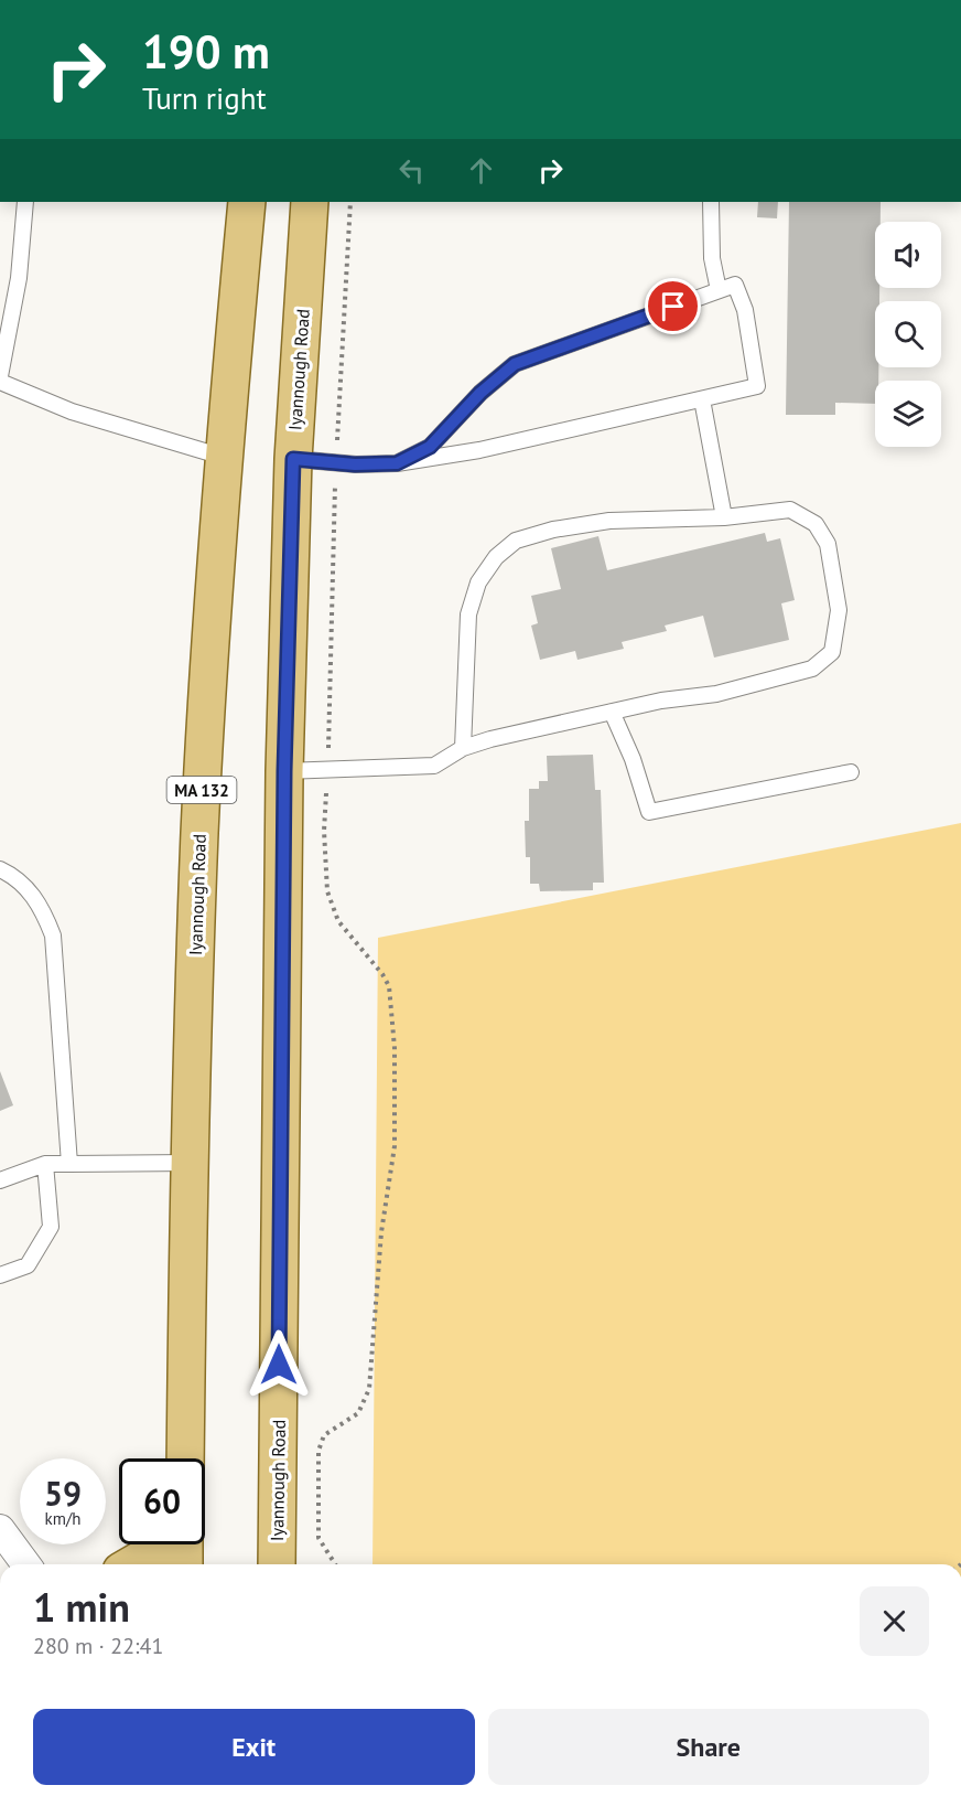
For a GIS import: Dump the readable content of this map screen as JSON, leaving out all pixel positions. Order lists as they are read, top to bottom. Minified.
{"streets":{"main road":["Iyannough Road","MA 132"]},"page":{"turn":["190 m","Turn right"],"speed":"59 km/h","limit":"60","heading":["1 min","280 m · 22:41"],"buttons":["Exit","Share"]}}
